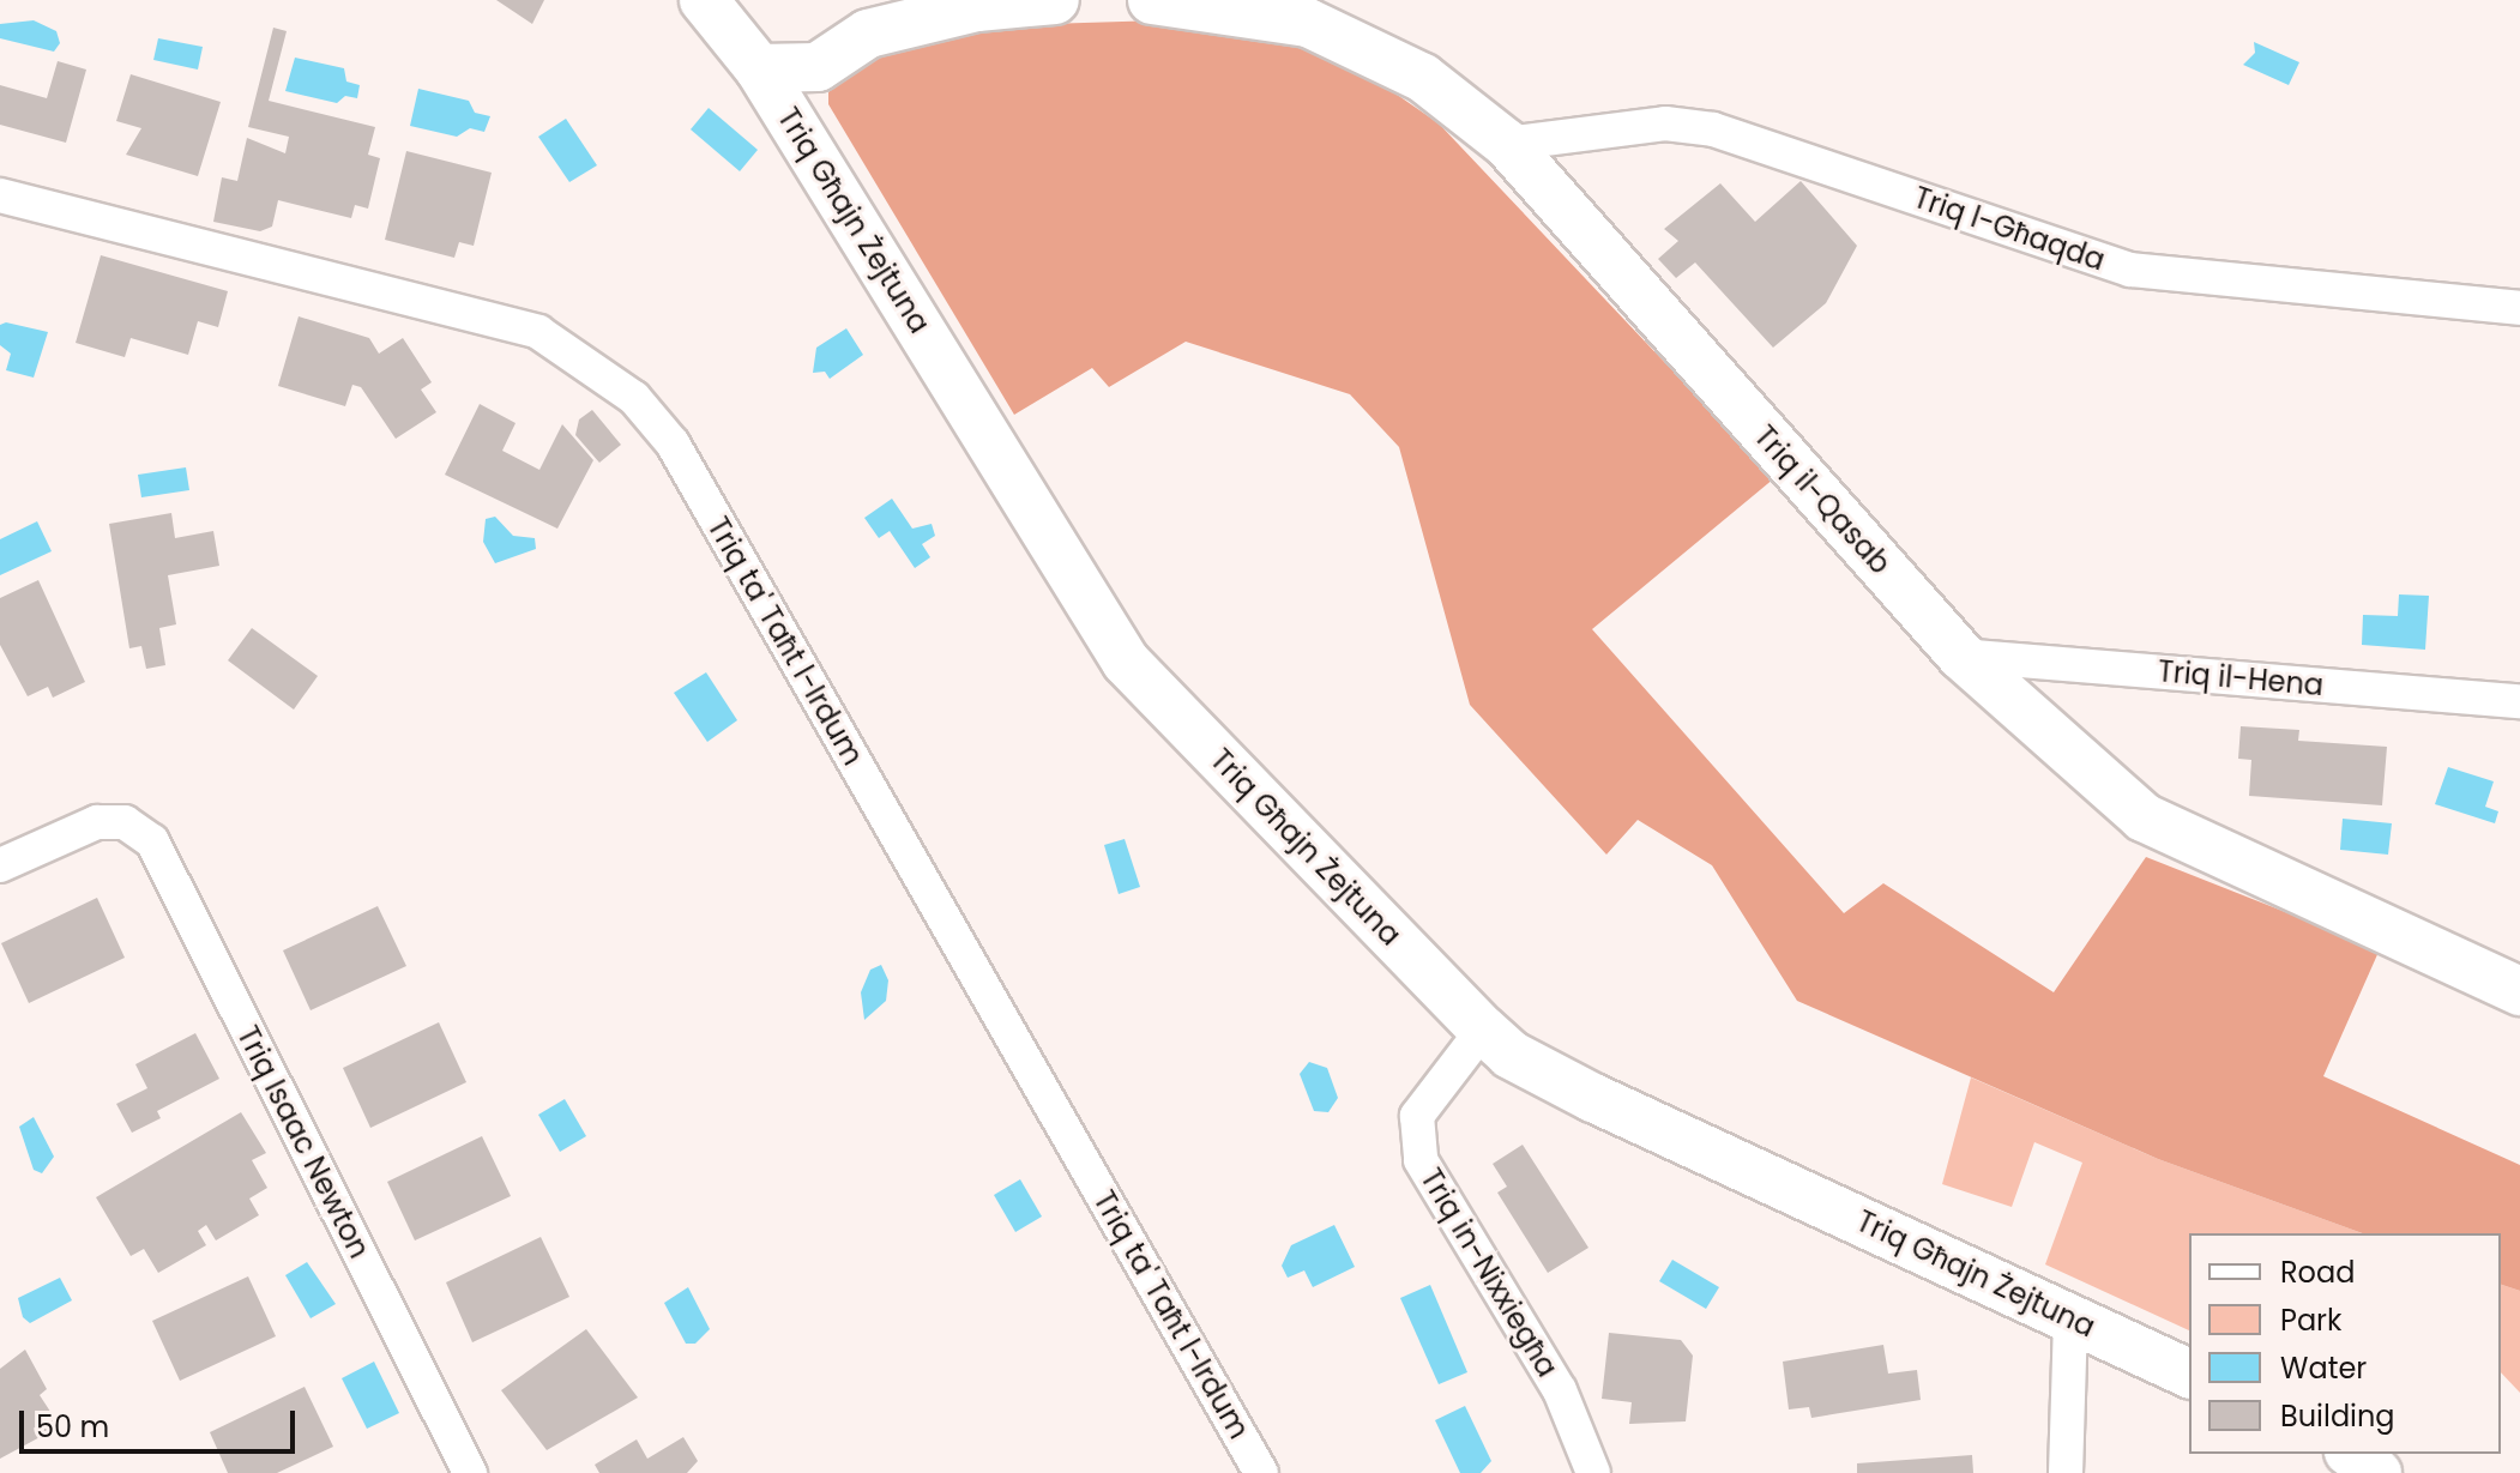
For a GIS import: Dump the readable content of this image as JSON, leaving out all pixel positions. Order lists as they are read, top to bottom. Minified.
{"streets":{"street":["Triq Għajn Żejtuna","Triq l-Għaqda","Triq il-Qasab","Triq ta' Taħt l-Irdum","Triq il-Hena","Triq Isaac Newton","Triq in-Nixxiegħa"]},"crossings":[["Triq Għajn Żejtuna","Triq in-Nixxiegħa"],["Triq l-Għaqda","Triq il-Qasab"],["Triq il-Qasab","Triq il-Hena"]],"legend":["Road","Park","Water","Building"],"scale_bar":"50 m"}
